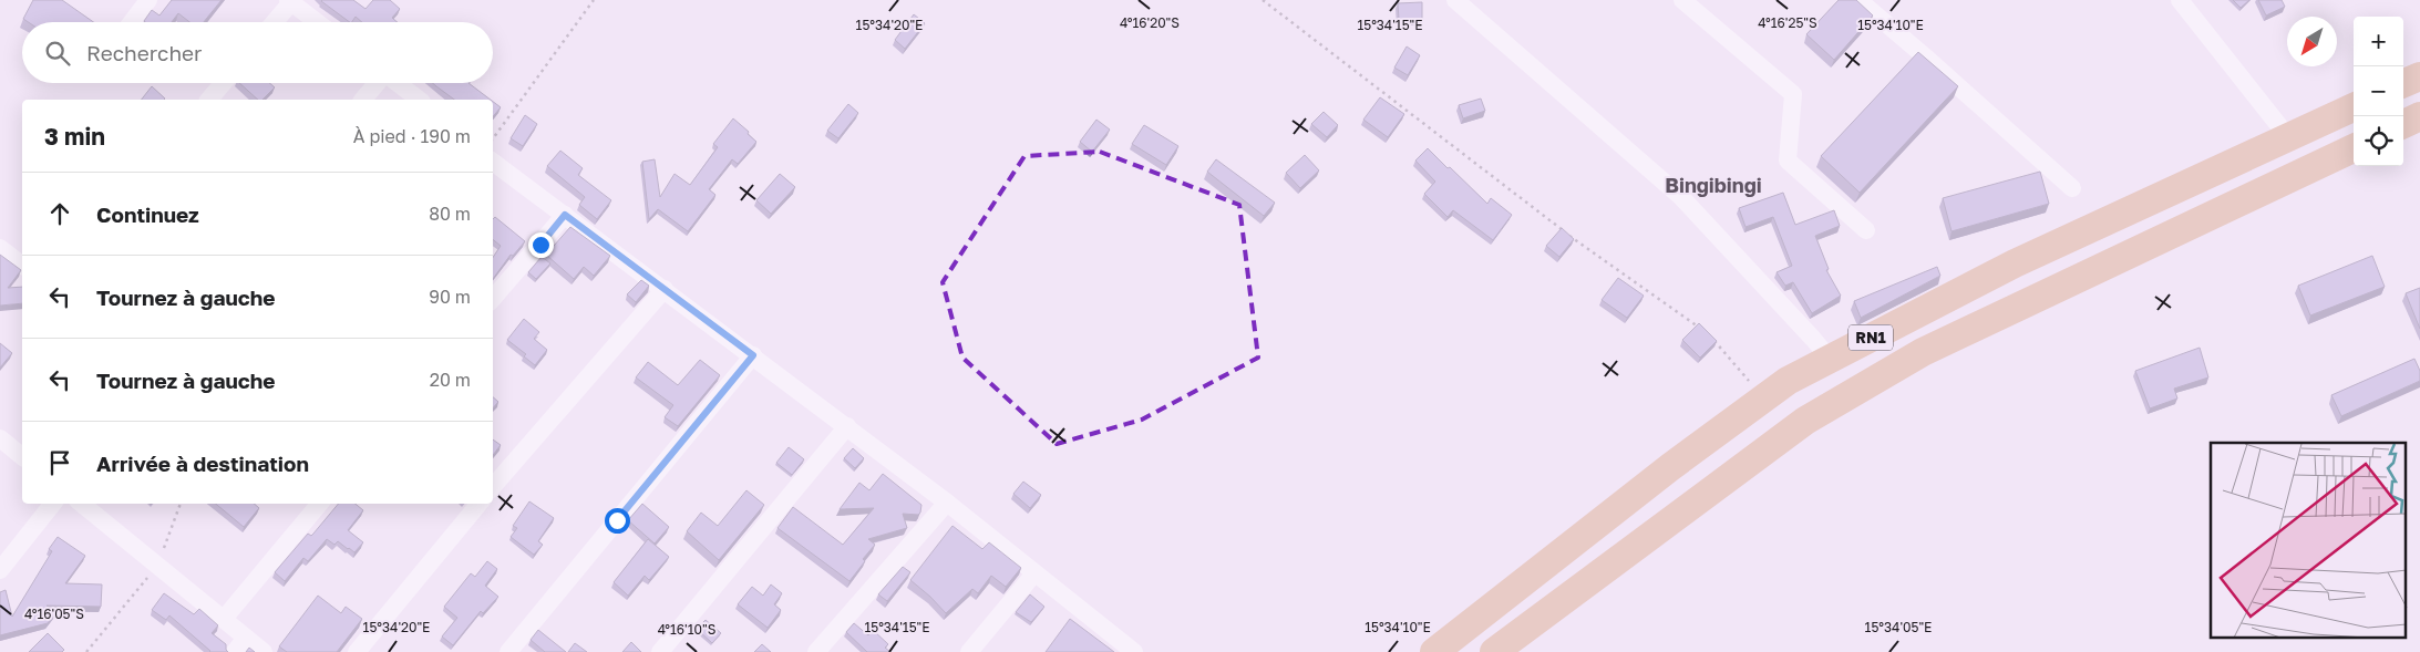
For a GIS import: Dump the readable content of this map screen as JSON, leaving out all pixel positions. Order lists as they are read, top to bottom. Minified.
{"streets":{"highway":["RN1"]},"districts":["Bingibingi"],"north":"bottom left","page":{"map_buttons":["+","−"],"search":"Rechercher","heading":["3 min","À pied · 190 m"],"list":[["Continuez","80 m"],["Tournez à gauche","90 m"],["Tournez à gauche","20 m"],"Arrivée à destination"]},"coordinates":["4°16'25\"S","4°16'20\"S","15°34'20\"E","15°34'15\"E","15°34'10\"E","4°16'05\"S","15°34'05\"E","4°16'10\"S"]}
